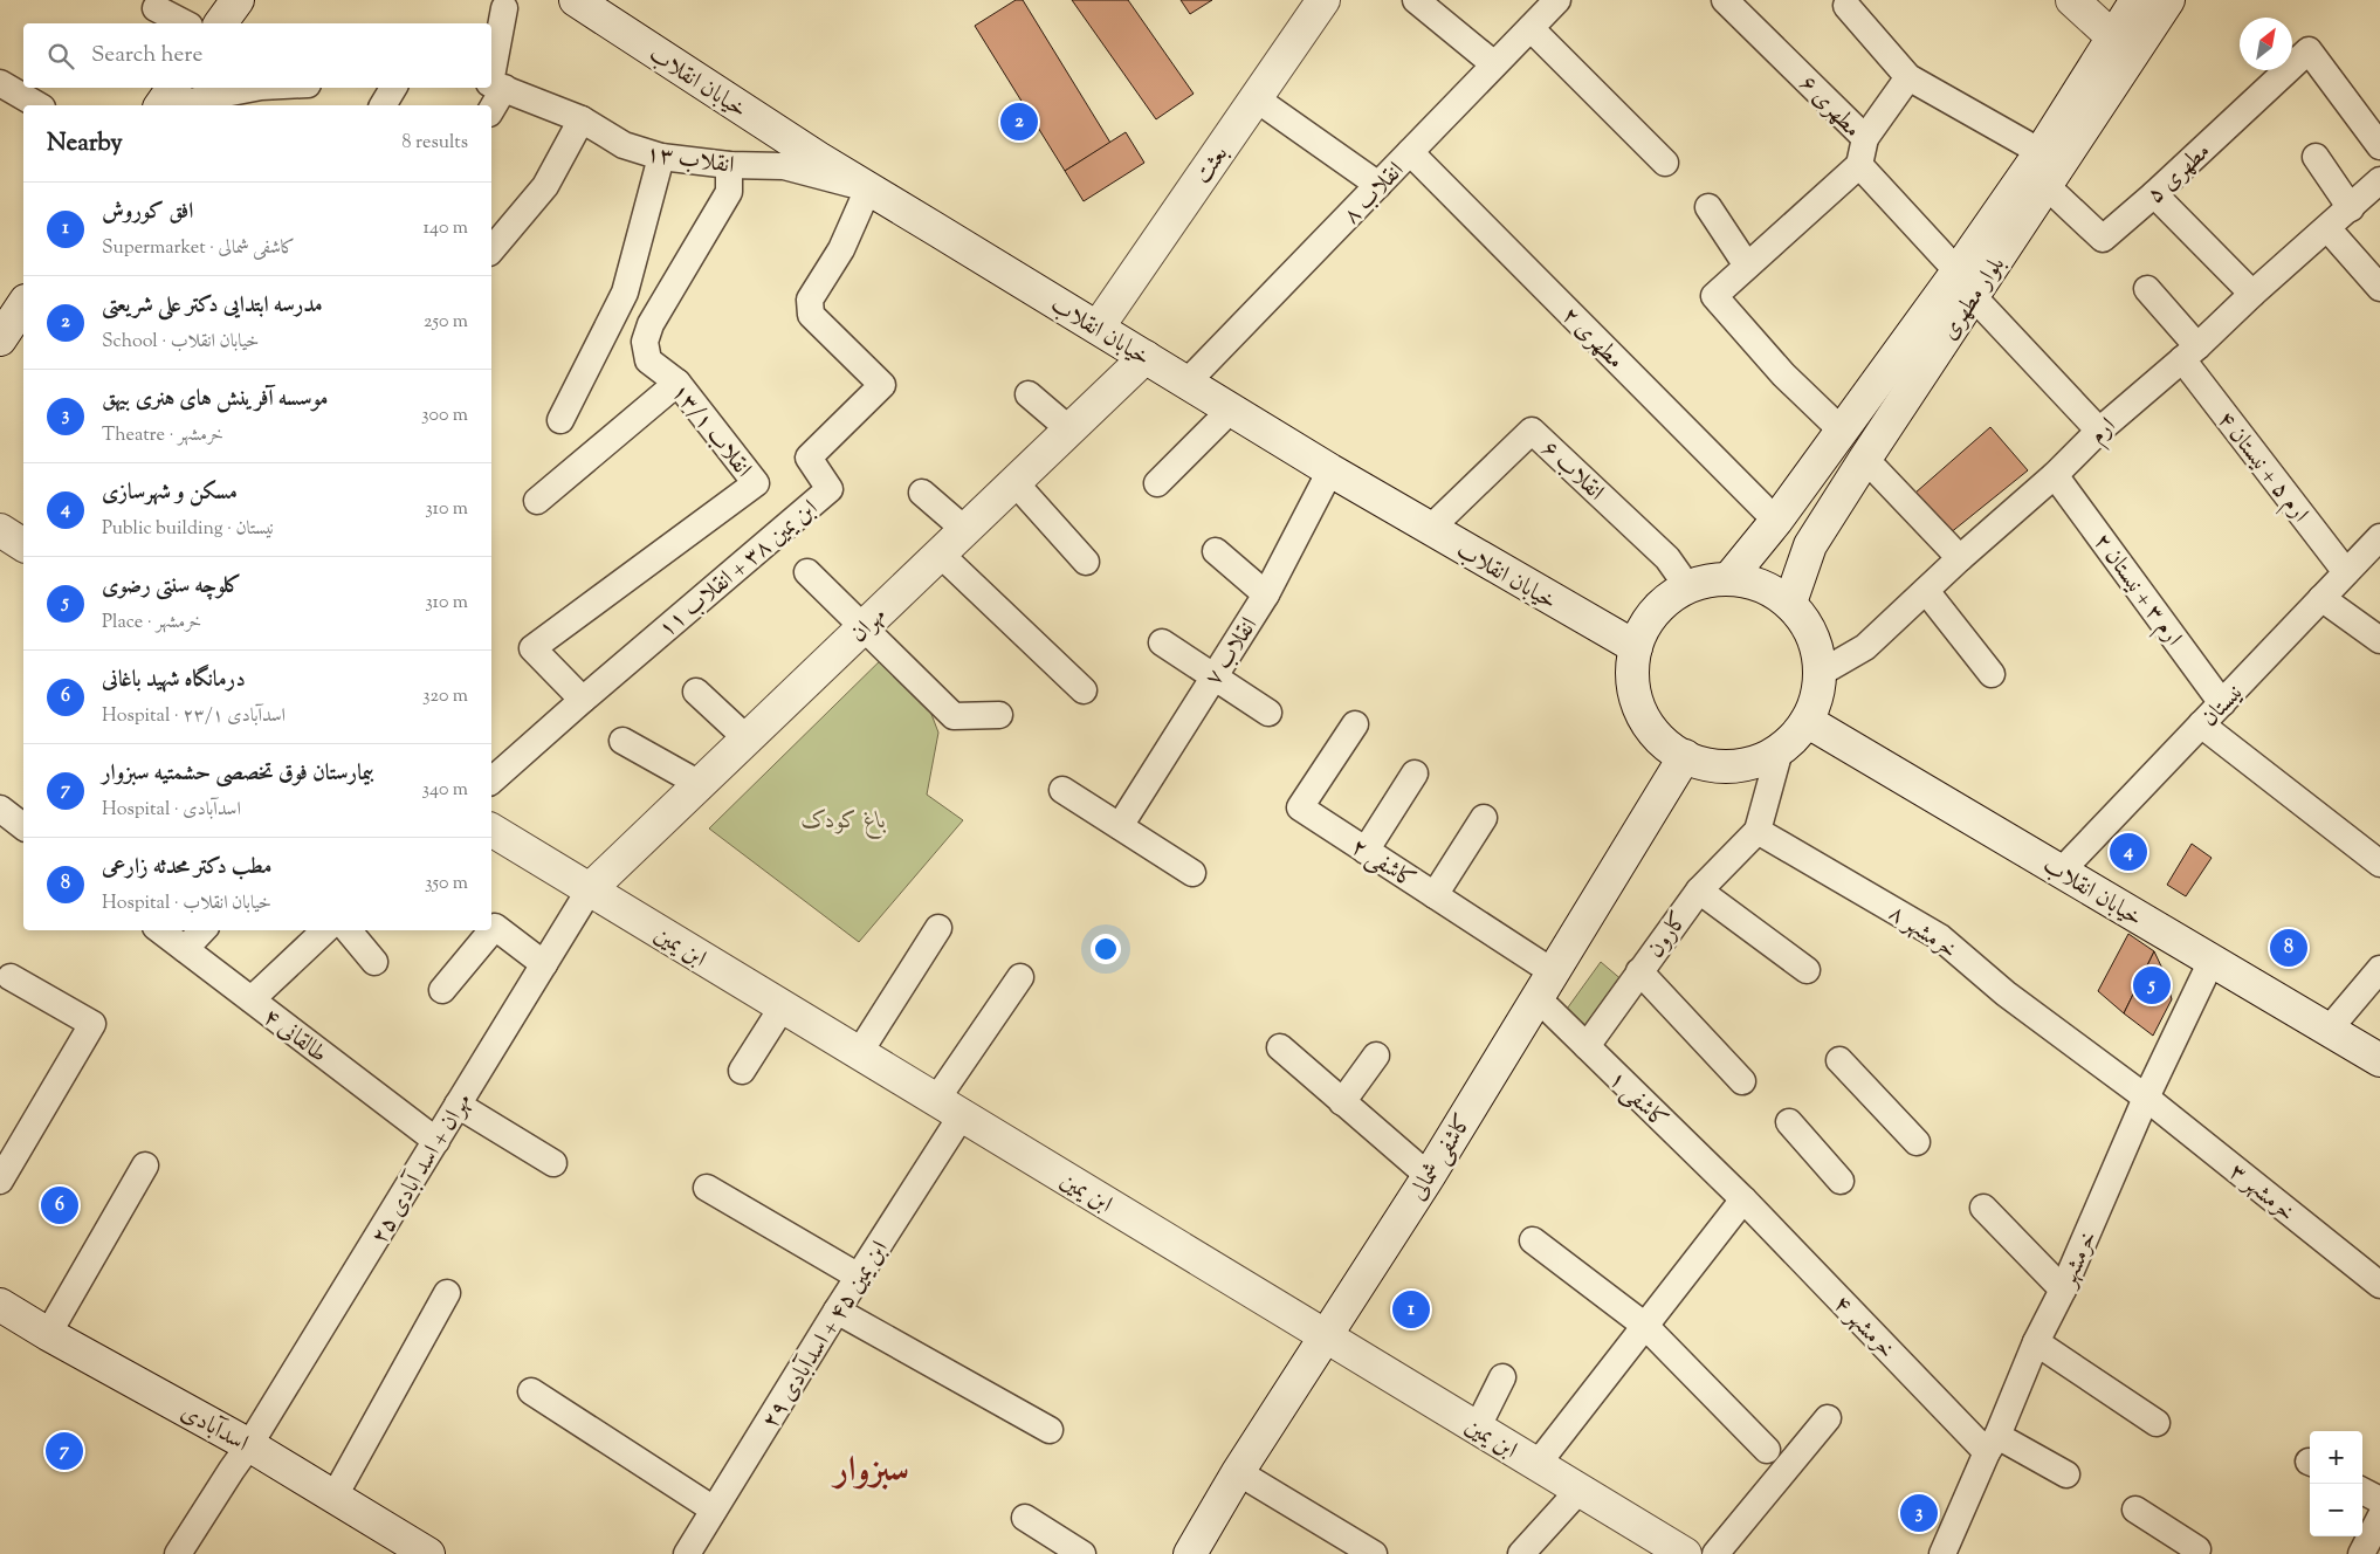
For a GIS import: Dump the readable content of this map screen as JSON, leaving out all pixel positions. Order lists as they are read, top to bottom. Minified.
{"streets":{"main road":["خیابان انقلاب","بعثت","بلوار مطهری","مهران","ابن یمین","کاشفی شمالی","اسدآبادی"],"street":["مطهری ۶","انقلاب ۱۳","مطهری ۵","انقلاب ۸","مطهری ۲","انقلاب ۱۳/۱","ارم","ارم ۵ + نیستان ۴","انقلاب ۶","ابن یمین ۳۸ + انقلاب ۱۱","ارم ۳ + نیستان ۲","انقلاب ۷","نیستان","کاشفی ۲","خرمشهر ۸","کارون","طالقانی ۴","کاشفی ۱","مهران + اسد آبادی ۲۵","خرمشهر ۳","خرمشهر","خرمشهر ۴","ابن یمین ۴۵ + اسدآبادی ۲۹"]},"crossings":[["خیابان انقلاب","انقلاب ۱۳"],["خیابان انقلاب","بعثت"],["خیابان انقلاب","انقلاب ۸"],["خیابان انقلاب","بلوار مطهری"],["خیابان انقلاب","ارم"],["خیابان انقلاب","انقلاب ۶"],["خیابان انقلاب","ابن یمین ۳۸ + انقلاب ۱۱"],["خیابان انقلاب","مهران"],["خیابان انقلاب","انقلاب ۷"],["خیابان انقلاب","نیستان"],["خیابان انقلاب","کاشفی شمالی"],["خیابان انقلاب","خرمشهر"],["مطهری ۶","بلوار مطهری"],["مطهری ۶","ارم"],["انقلاب ۱۳","انقلاب ۱۳/۱"],["انقلاب ۱۳","ابن یمین ۳۸ + انقلاب ۱۱"],["مطهری ۵","بلوار مطهری"],["انقلاب ۸","مطهری ۲"],["بلوار مطهری","مطهری ۲"],["بلوار مطهری","ارم"],["بلوار مطهری","انقلاب ۶"],["بلوار مطهری","کاشفی شمالی"],["انقلاب ۱۳/۱","ابن یمین ۳۸ + انقلاب ۱۱"],["ارم","ارم ۵ + نیستان ۴"],["ارم","انقلاب ۶"],["ارم","ارم ۳ + نیستان ۲"],["ارم","کاشفی شمالی"],["ارم ۵ + نیستان ۴","نیستان"],["انقلاب ۶","کاشفی شمالی"],["ارم ۳ + نیستان ۲","نیستان"],["مهران","ابن یمین"],["مهران","مهران + اسد آبادی ۲۵"],["کاشفی ۲","کاشفی ۱"],["کاشفی ۲","کاشفی شمالی"],["خرمشهر ۸","کارون"],["خرمشهر ۸","خرمشهر ۳"],["خرمشهر ۸","خرمشهر"],["کارون","کاشفی ۱"],["ابن یمین","کاشفی شمالی"],["ابن یمین","مهران + اسد آبادی ۲۵"],["ابن یمین","ابن یمین ۴۵ + اسدآبادی ۲۹"],["طالقانی ۴","مهران + اسد آبادی ۲۵"],["کاشفی ۱","کاشفی شمالی"],["کاشفی ۱","خرمشهر ۴"],["مهران + اسد آبادی ۲۵","اسدآبادی"],["خرمشهر ۳","خرمشهر"],["خرمشهر","خرمشهر ۴"]],"districts":["سبزوار"],"parks":["باغ کودک"],"north":"top right","page":{"search":"Search here","pins":["2","4","8","5","6","1","7","3"],"heading":["Nearby","8 results"],"list":[{"mark":"1","name":"افق کوروش","note":"Supermarket · کاشفی شمالی","value":"140 m"},{"mark":"2","name":"مدرسه ابتدایی دکتر علی شریعتی","note":"School · خیابان انقلاب","value":"250 m"},{"mark":"3","name":"موسسه آفرینش های هنری بیهق","note":"Theatre · خرمشهر","value":"300 m"},{"mark":"4","name":"مسکن و شهرسازی","note":"Public building · نیستان","value":"310 m"},{"mark":"5","name":"کلوچه سنتی رضوی","note":"Place · خرمشهر","value":"310 m"},{"mark":"6","name":"درمانگاه شهید باغانی","note":"Hospital · اسدآبادی ۲۳/۱","value":"320 m"},{"mark":"7","name":"بیمارستان فوق تخصصی حشمتیه سبزوار","note":"Hospital · اسدآبادی","value":"340 m"},{"mark":"8","name":"مطب دکتر محدثه زارعی","note":"Hospital · خیابان انقلاب","value":"350 m"}],"map_buttons":["+","−"]}}
